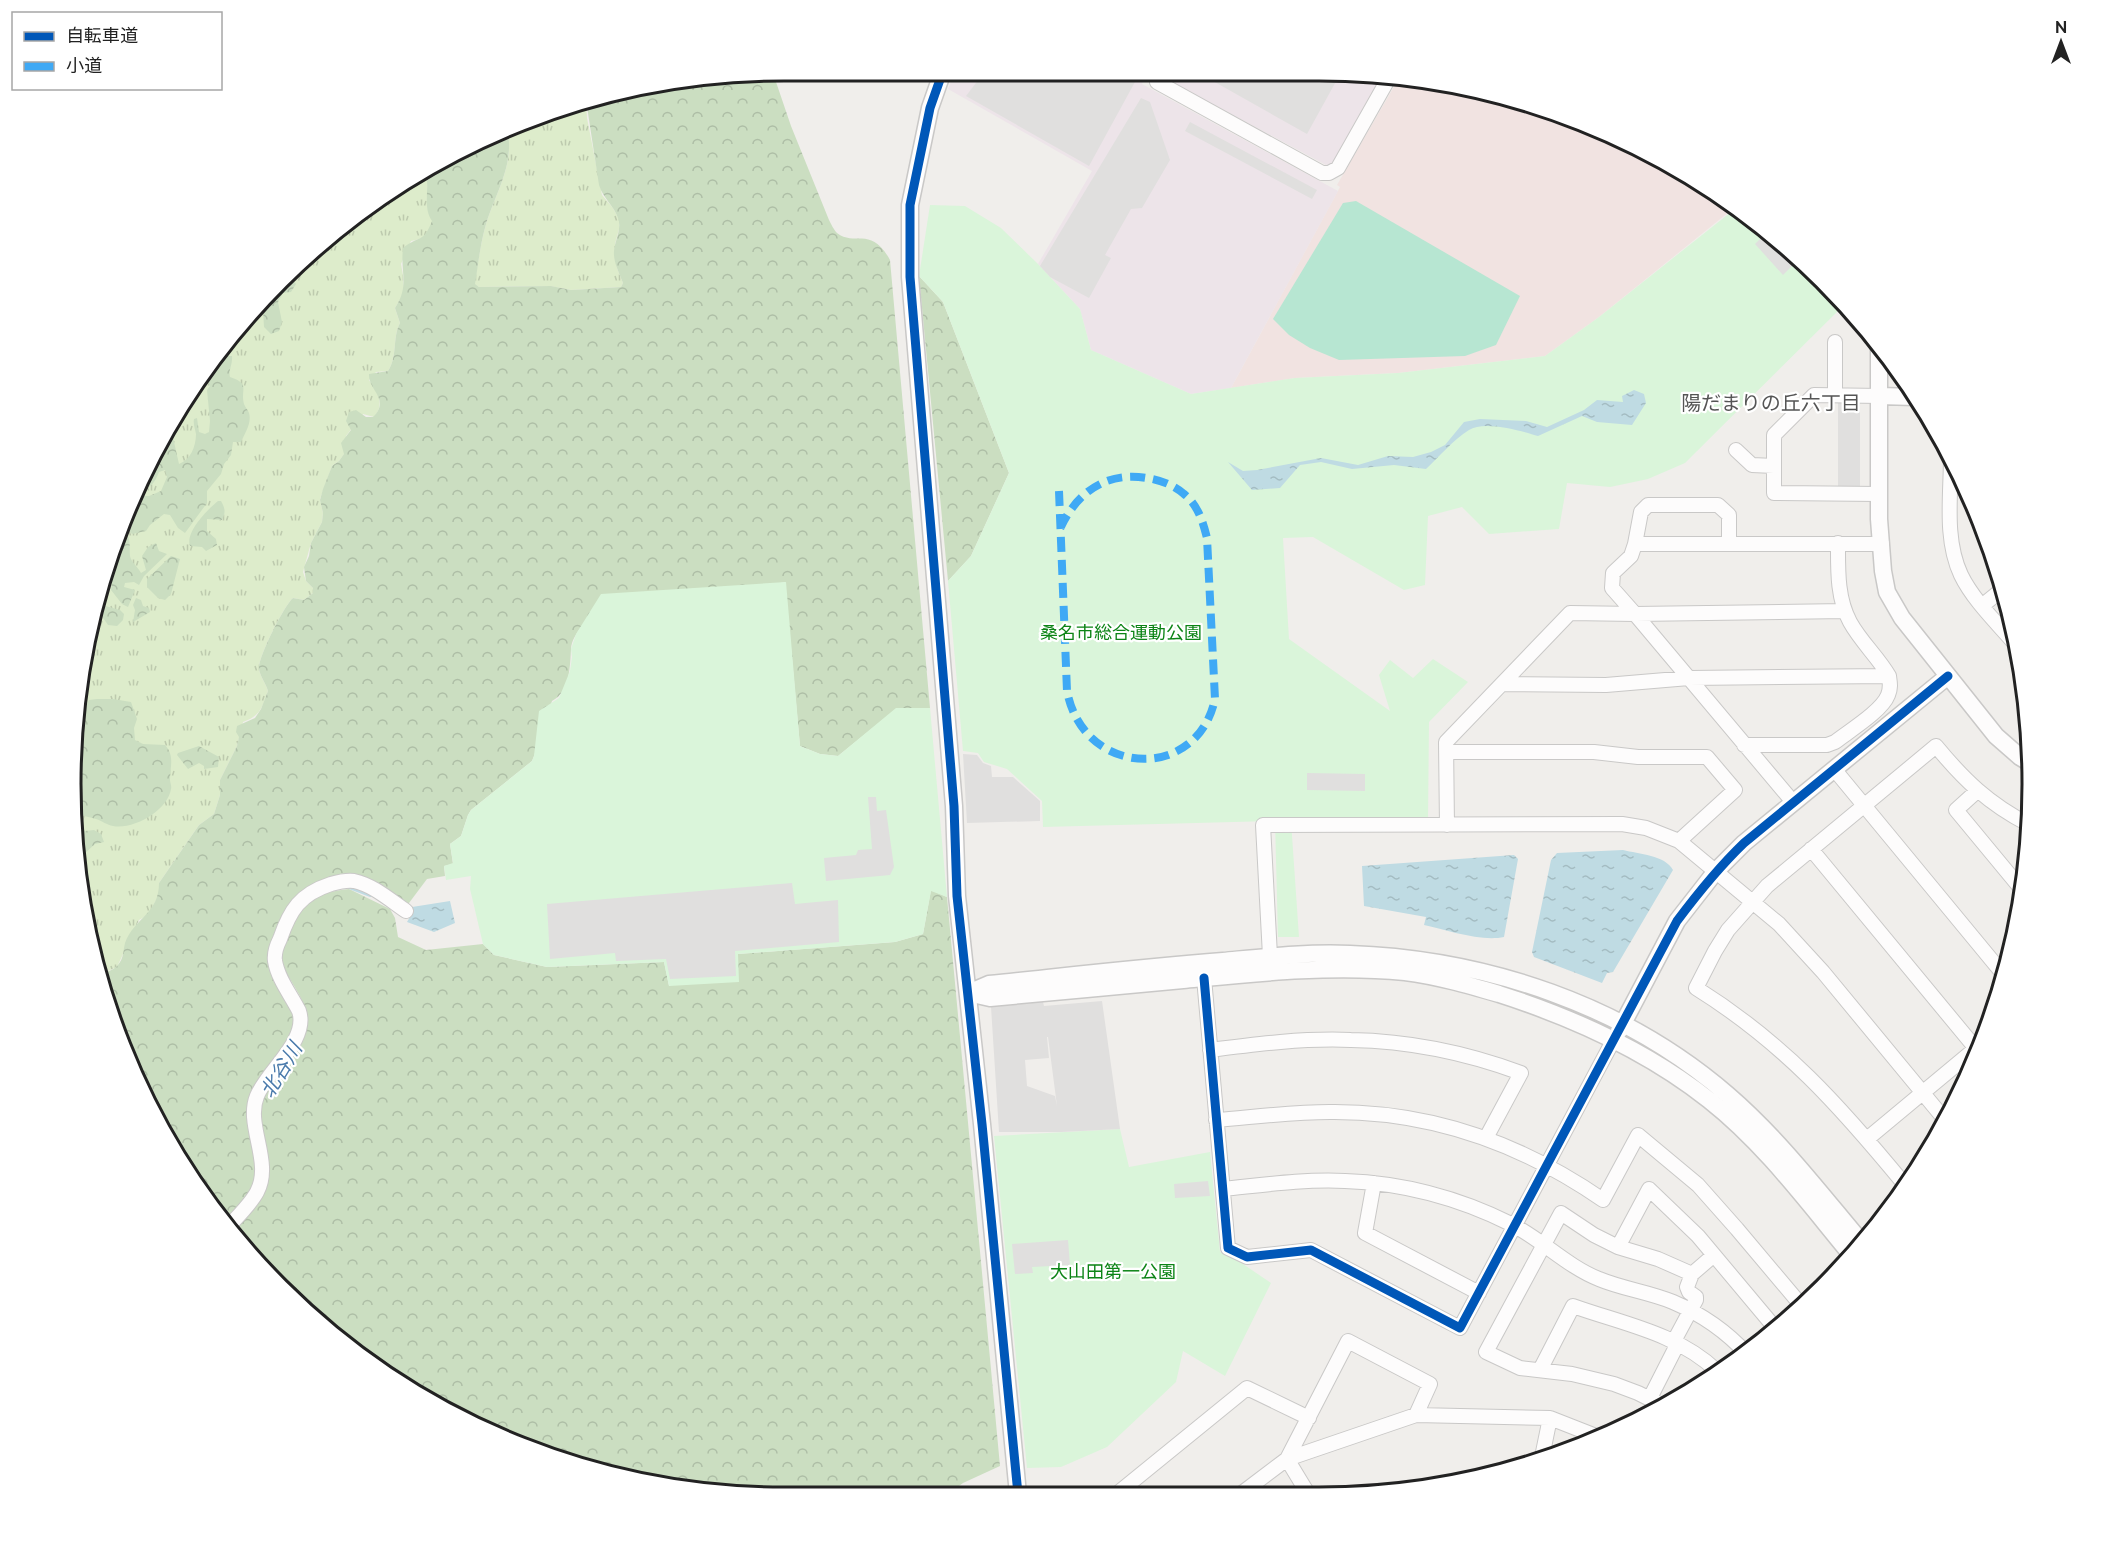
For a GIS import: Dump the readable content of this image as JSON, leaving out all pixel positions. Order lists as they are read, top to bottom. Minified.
{"districts":["陽だまりの丘六丁目"],"water":["北谷川"],"parks":["桑名市総合運動公園","大山田第一公園"],"legend":["自転車道","小道"],"north":"top"}
